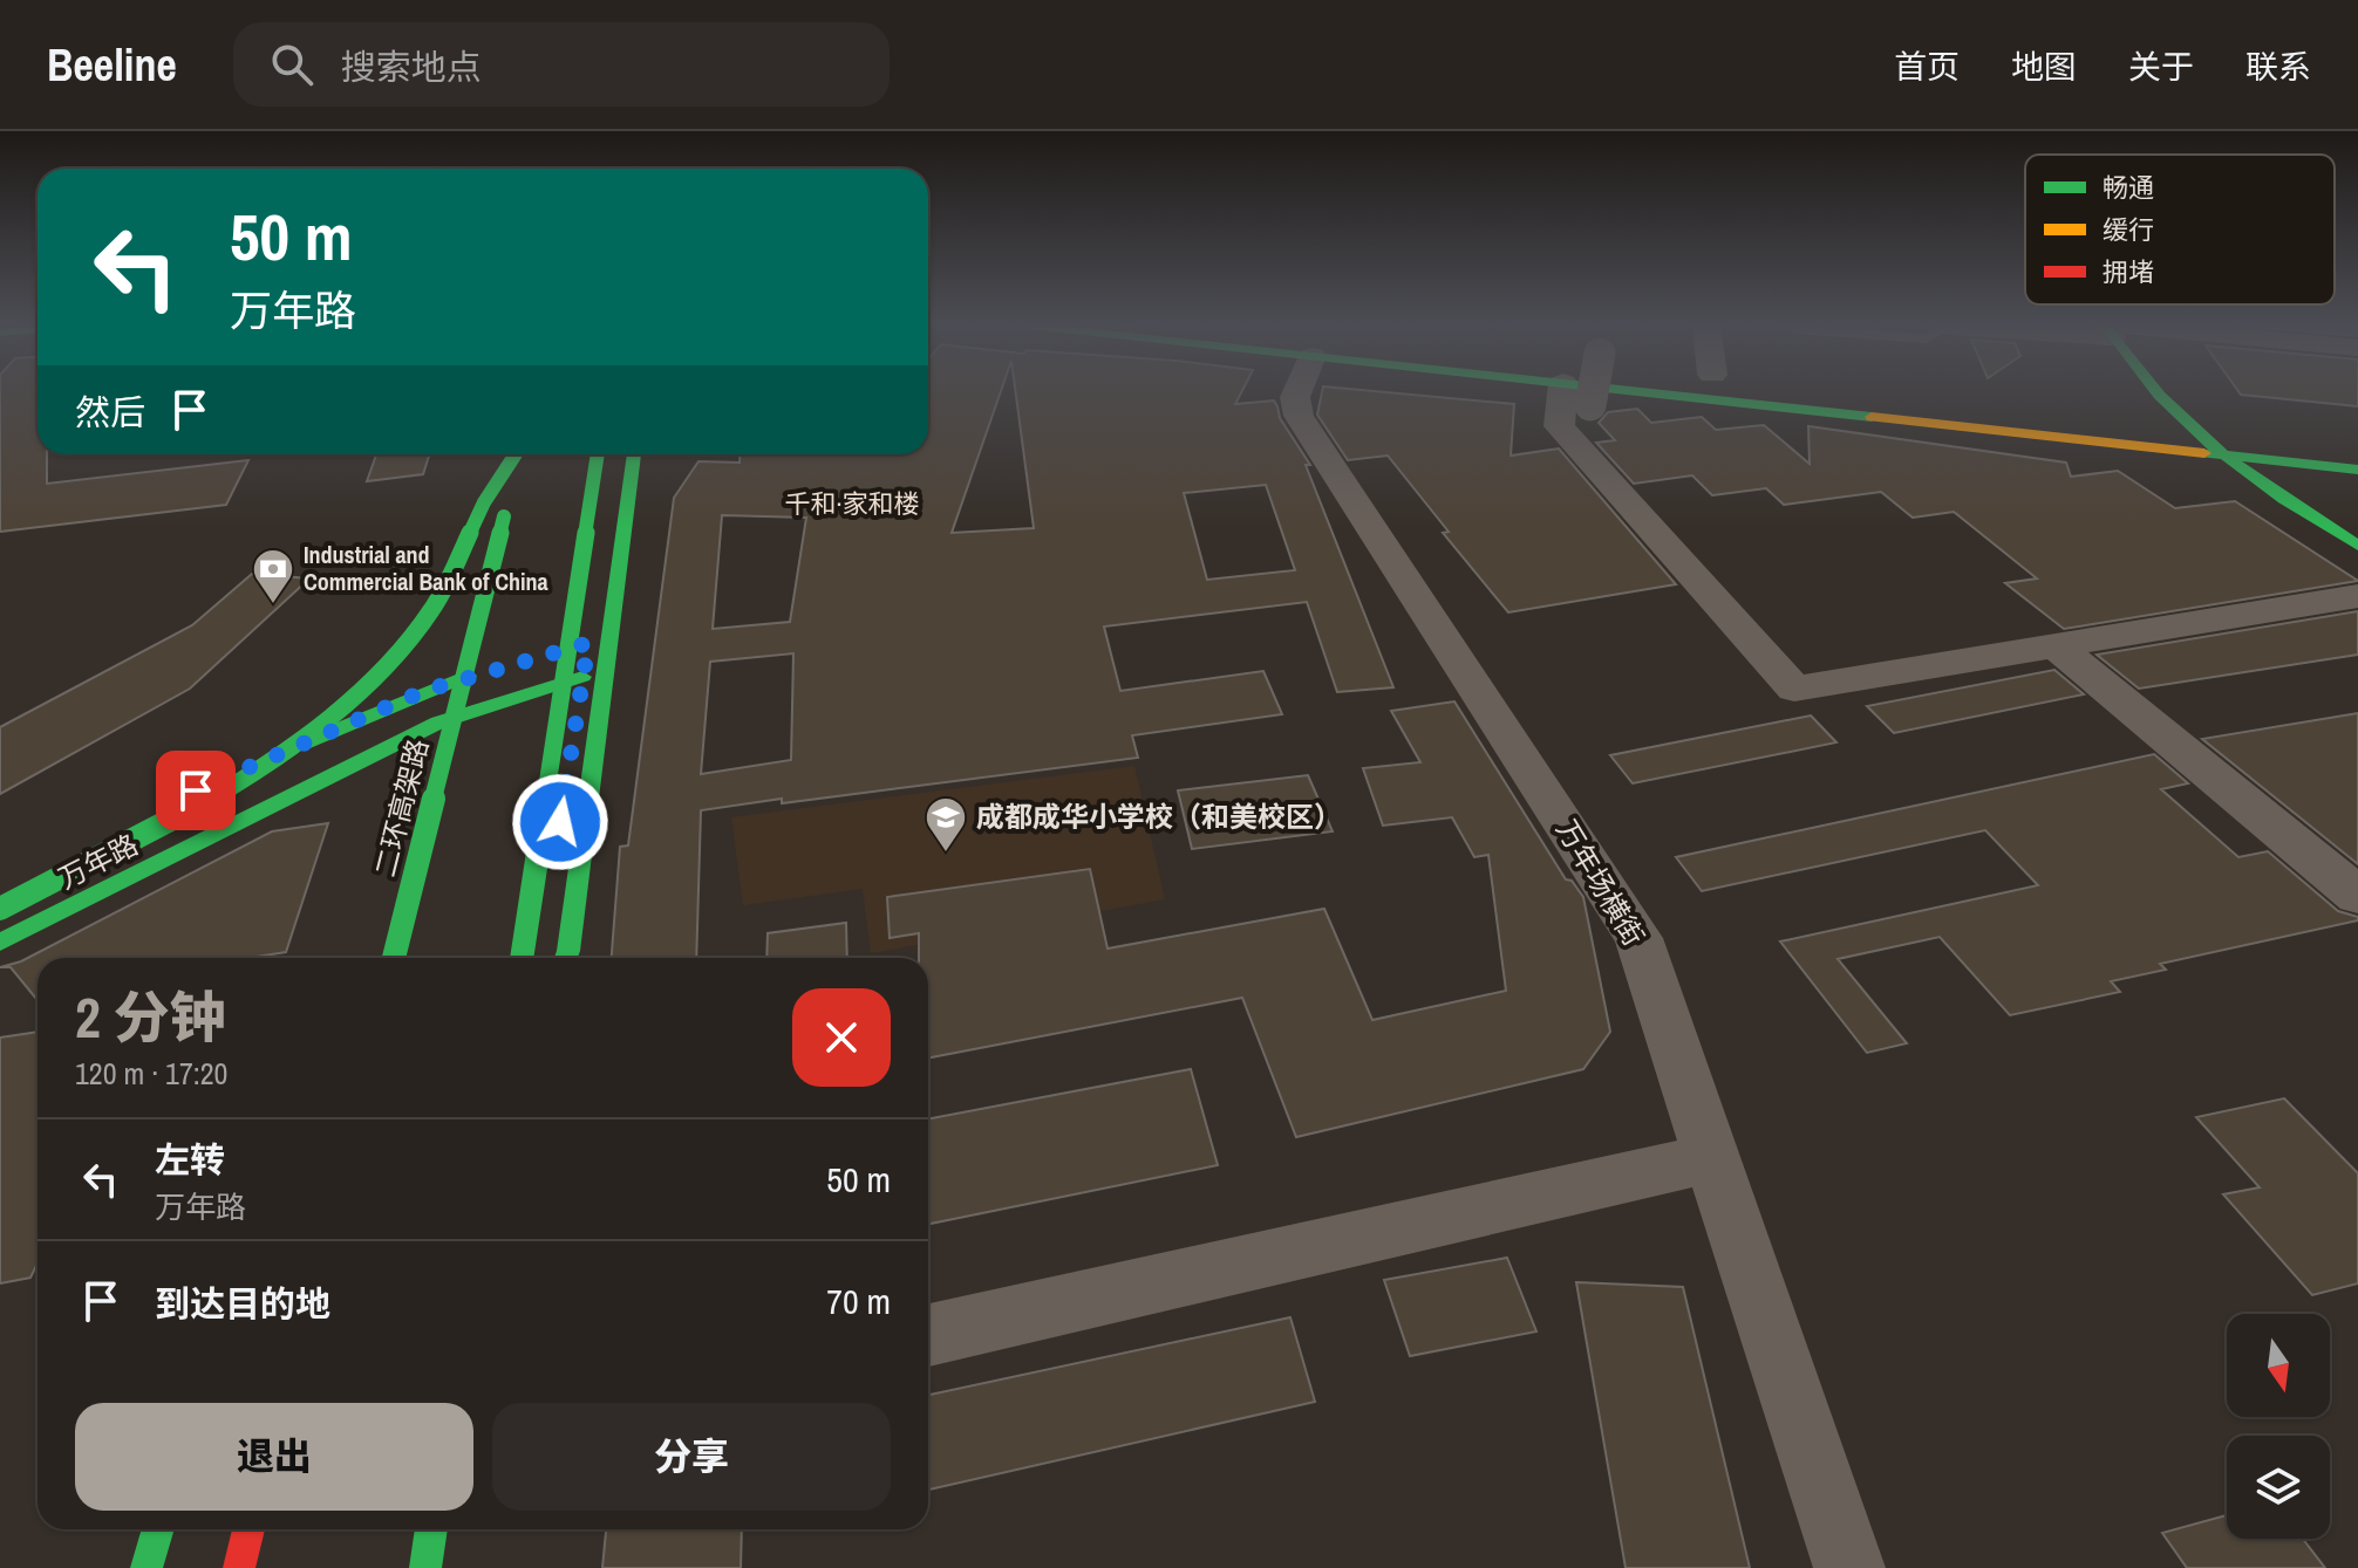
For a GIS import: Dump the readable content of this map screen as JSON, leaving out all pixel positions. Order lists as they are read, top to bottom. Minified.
{"streets":{"main road":["二环高架路","万年路"],"street":["万年场横街"]},"districts":["千和·家和楼"],"places":{"bank":["Industrial and Commercial Bank of China"],"school or university":["成都成华小学校（和美校区）"]},"legend":["畅通","缓行","拥堵"],"north":"bottom","page":{"header":"Beeline","search":"搜索地点","nav":["首页","地图","关于","联系"],"turn":["50 m","万年路"],"then":"然后","heading":["2 分钟","120 m · 17:20"],"list":[{"name":"左转","note":"万年路","value":"50 m"},{"name":"到达目的地","value":"70 m"}],"buttons":["退出","分享"]}}
